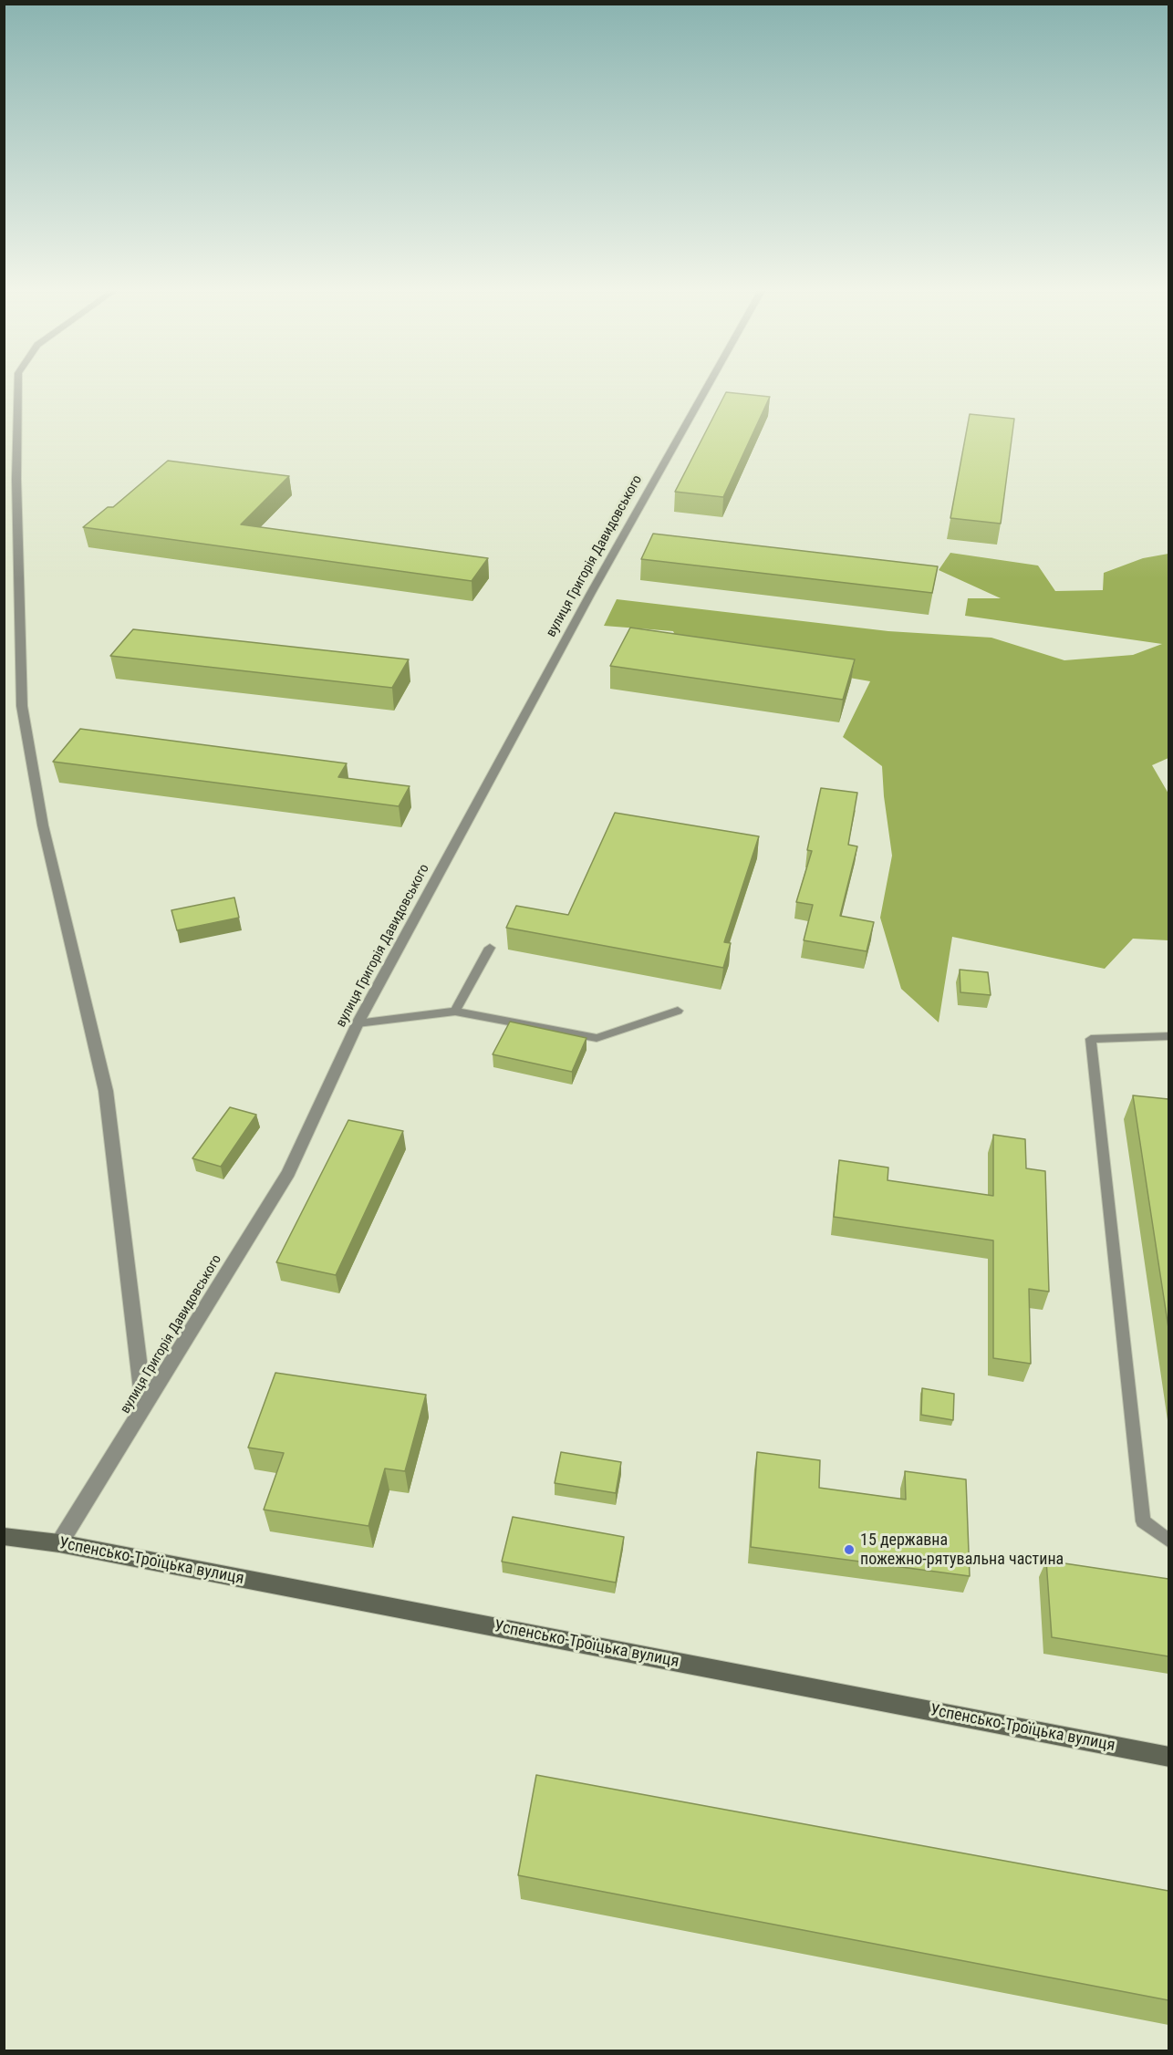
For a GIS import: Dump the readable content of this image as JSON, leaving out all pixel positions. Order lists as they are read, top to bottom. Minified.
{"streets":{"main road":["Успенсько-Троїцька вулиця"],"street":["вулиця Григорія Давидовського"]},"crossings":[["вулиця Григорія Давидовського","Успенсько-Троїцька вулиця"]],"places":["15 державна пожежно-рятувальна частина"]}
